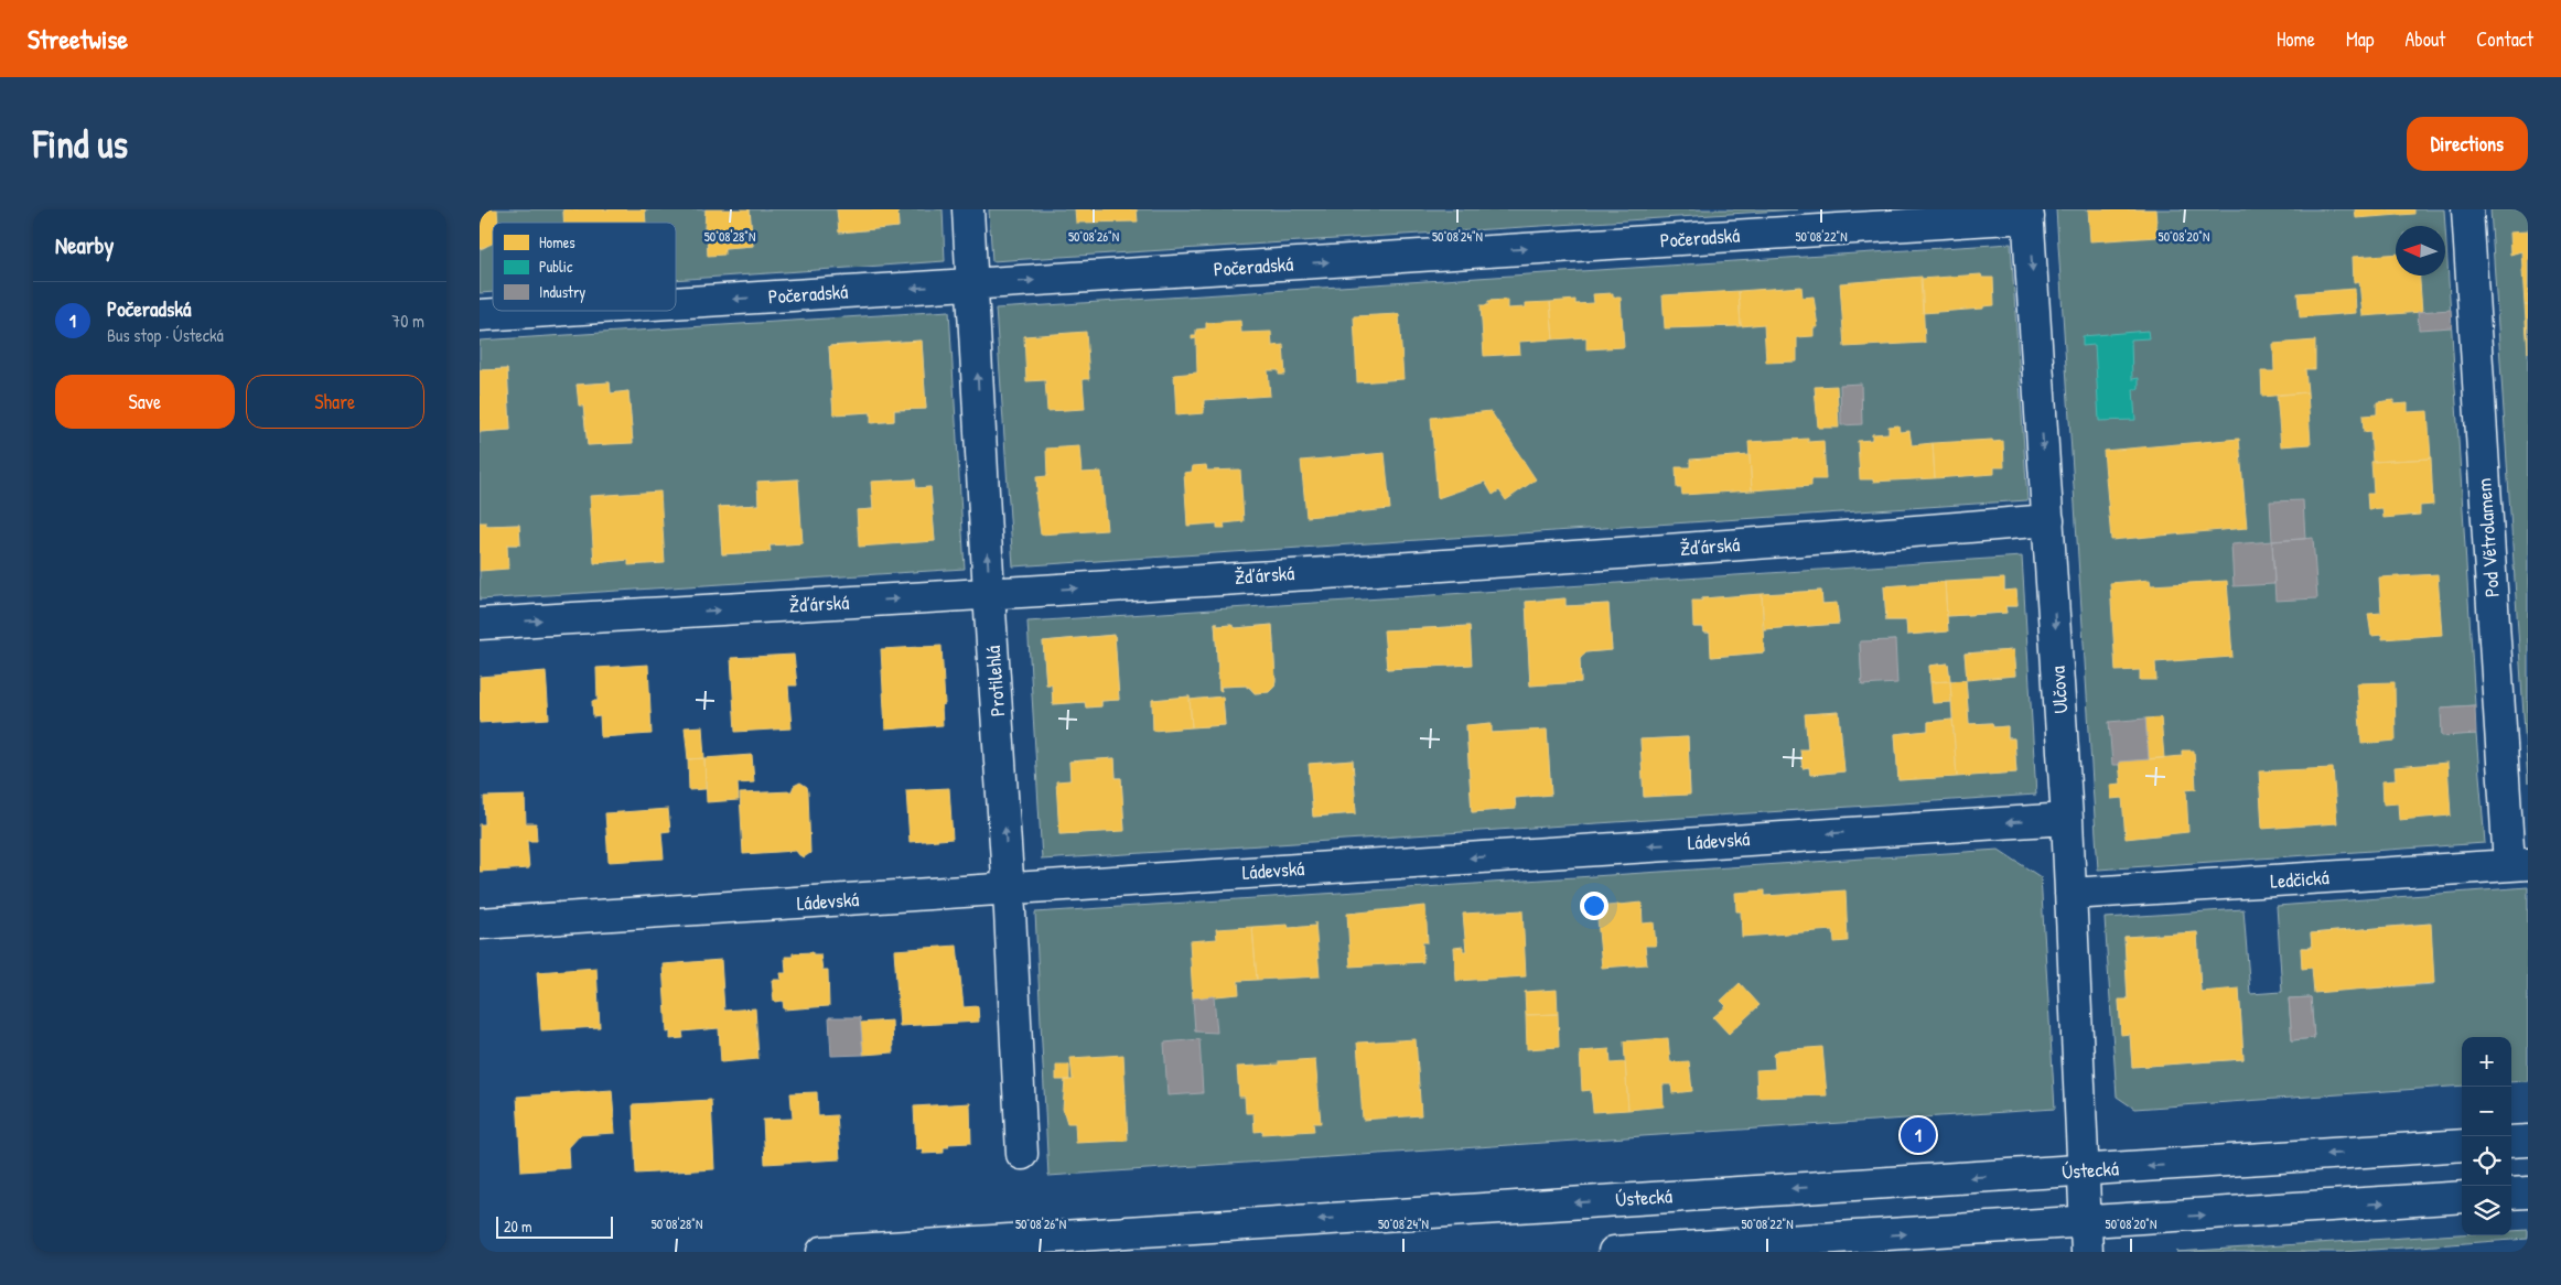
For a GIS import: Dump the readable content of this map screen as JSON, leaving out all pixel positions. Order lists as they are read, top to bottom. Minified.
{"streets":{"street":["Počeradská","Pod Větrolamem","Žďárská","Protilehlá","Ulčova","Ládevská","Ledčická","Ústecká"]},"crossings":[["Počeradská","Protilehlá"],["Počeradská","Ulčova"],["Pod Větrolamem","Ledčická"],["Žďárská","Protilehlá"],["Žďárská","Ulčova"],["Protilehlá","Ládevská"],["Ulčova","Ládevská"],["Ulčova","Ledčická"],["Ulčova","Ústecká"]],"one_way":["Žďárská","Protilehlá","Ulčova","Ládevská"],"legend":["Homes","Public","Industry"],"scale_bar":"20 m","north":"left","page":{"header":"Streetwise","nav":["Home","Map","About","Contact"],"buttons":["Directions",["Save","Share"]],"title":"Find us","heading":"Nearby","list":[{"mark":"1","name":"Počeradská","note":"Bus stop · Ústecká","value":"70 m"}],"map_buttons":["+","−"],"pins":"1","scale":"20 m"},"coordinates":["50°08'28\"N","50°08'26\"N","50°08'24\"N","50°08'22\"N","50°08'20\"N"]}
